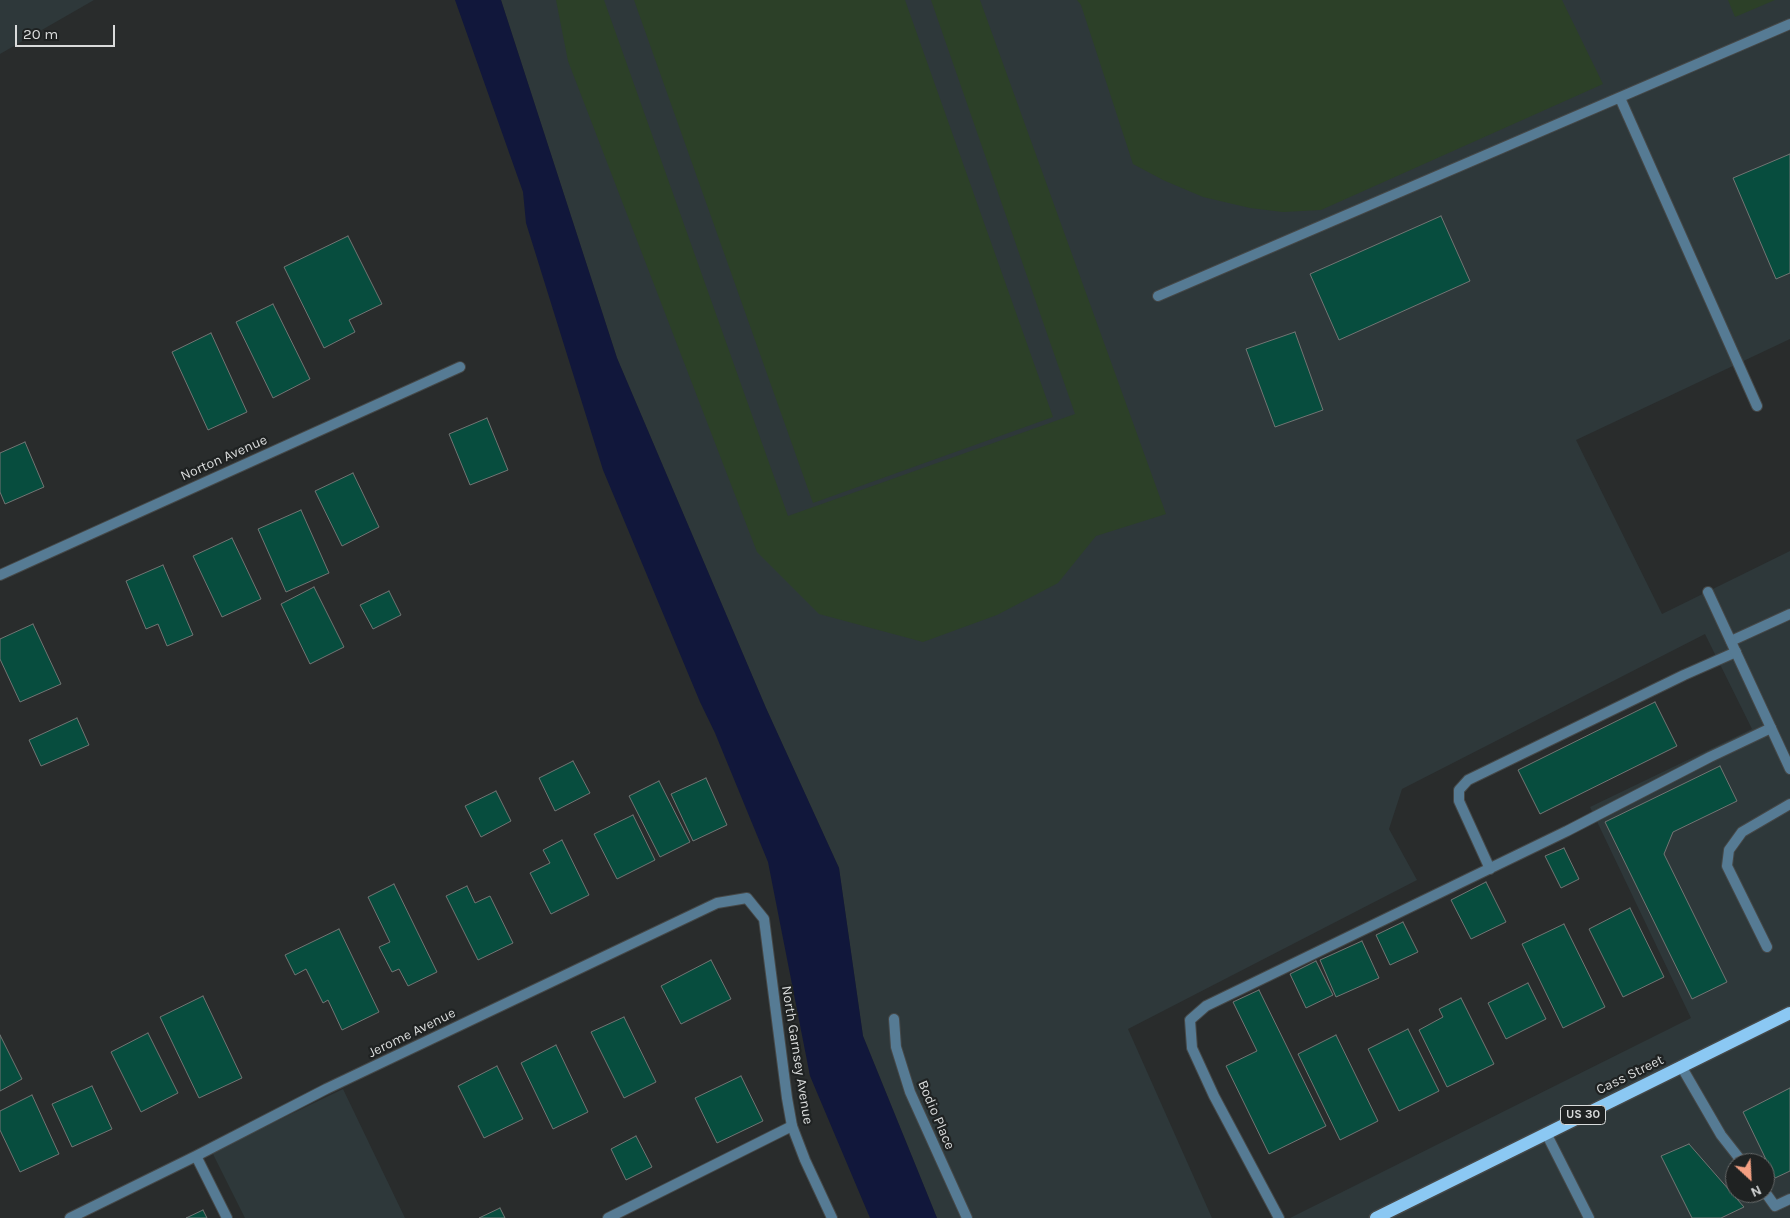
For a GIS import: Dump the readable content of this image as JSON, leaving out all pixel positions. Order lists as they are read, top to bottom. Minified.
{"streets":{"main road":["Cass Street","US 30"],"street":["Norton Avenue","Jerome Avenue","North Garnsey Avenue","Bodio Place"]},"crossings":[["Jerome Avenue","North Garnsey Avenue"]],"scale_bar":"20 m","north":"bottom right"}
